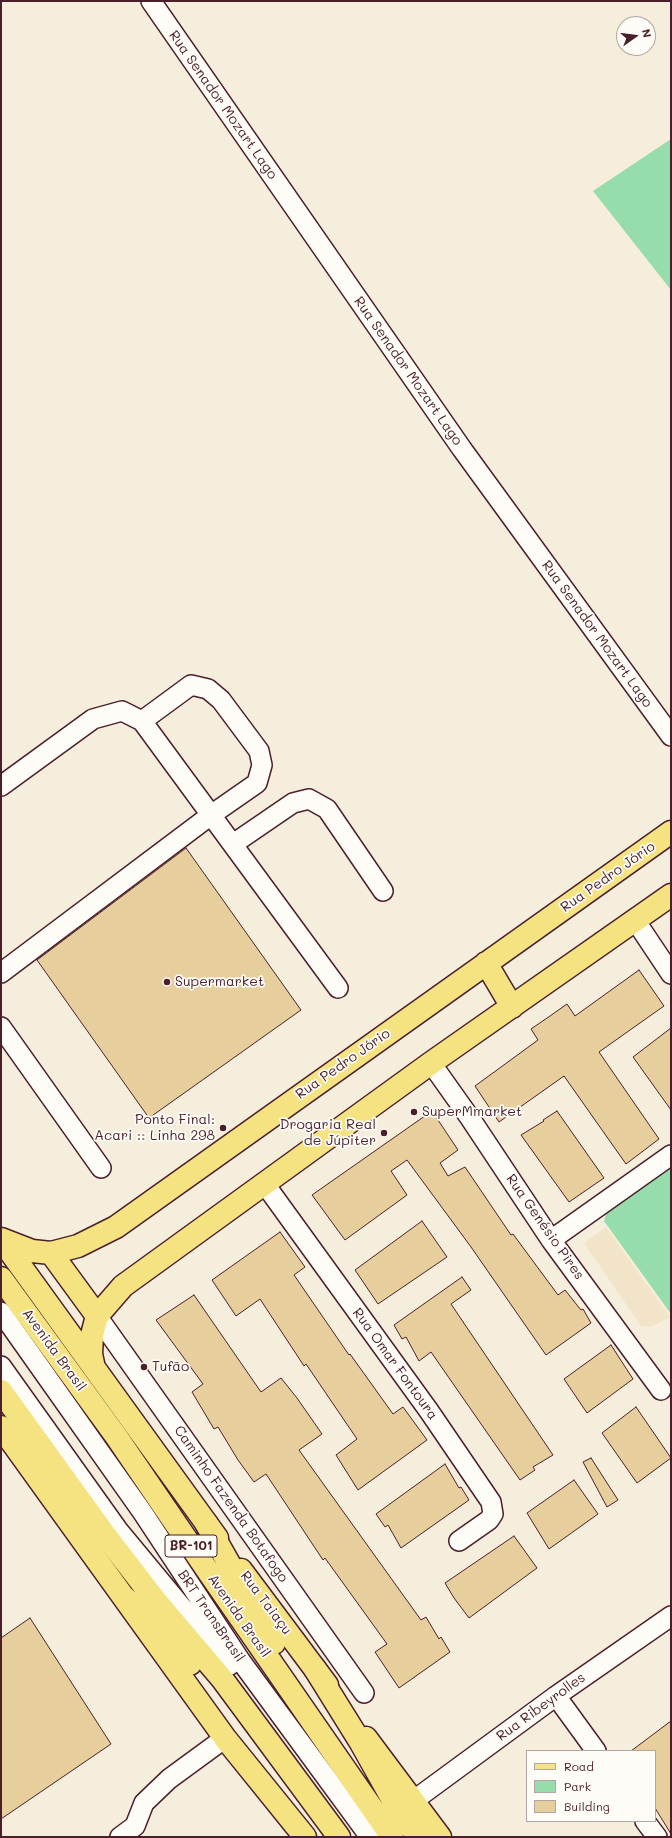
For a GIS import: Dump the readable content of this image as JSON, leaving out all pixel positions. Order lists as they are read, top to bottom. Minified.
{"streets":{"main road":["Rua Pedro Jório","Avenida Brasil","BR-101","Rua Taiaçu"],"street":["Rua Senador Mozart Lago","Rua Genésio Pires","Rua Omar Fontoura","Caminho Fazenda Botafogo","BRT TransBrasil","Rua Ribeyrolles"]},"crossings":[["Rua Pedro Jório","Avenida Brasil"],["Avenida Brasil","Rua Taiaçu"],["Rua Taiaçu","Rua Ribeyrolles"]],"places":["Supermarket","SuperMmarket","Ponto Final: Acari :: Linha 298","Drogaria Real de Júpiter","Tufão"],"legend":["Road","Park","Building"],"north":"right"}
